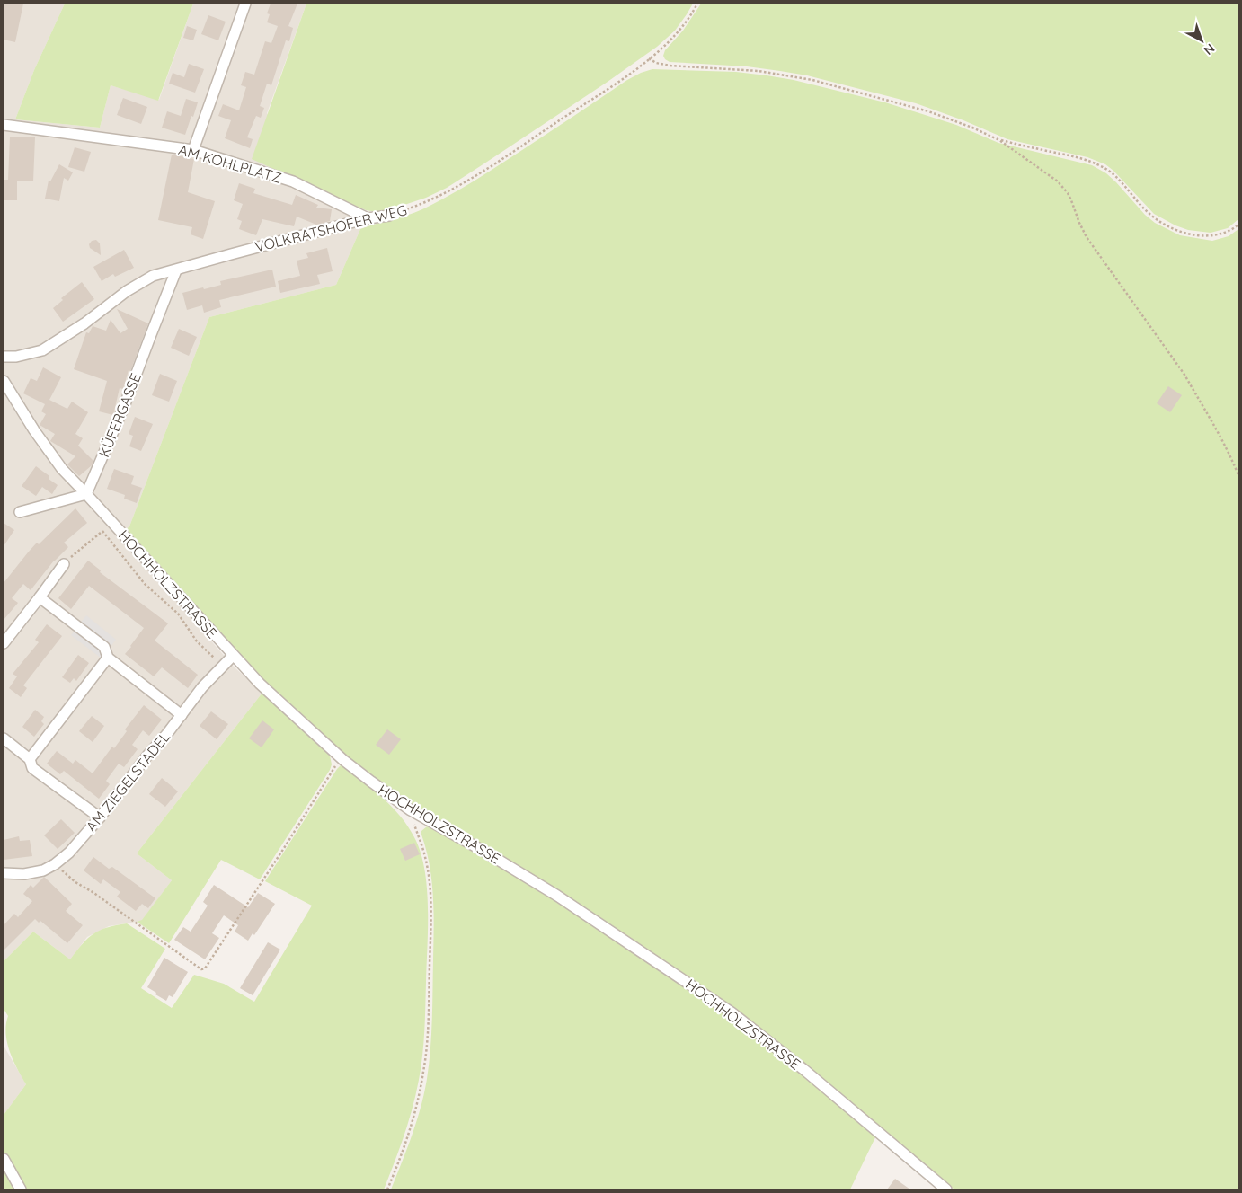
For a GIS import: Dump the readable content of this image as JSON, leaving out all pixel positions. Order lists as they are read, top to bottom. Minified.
{"streets":{"street":["AM KOHLPLATZ","VOLKRATSHOFER WEG","KÜFERGASSE","HOCHHOLZSTRASSE","AM ZIEGELSTADEL"]},"crossings":[["AM KOHLPLATZ","VOLKRATSHOFER WEG"],["VOLKRATSHOFER WEG","KÜFERGASSE"],["KÜFERGASSE","HOCHHOLZSTRASSE"],["HOCHHOLZSTRASSE","AM ZIEGELSTADEL"]],"north":"bottom right"}
